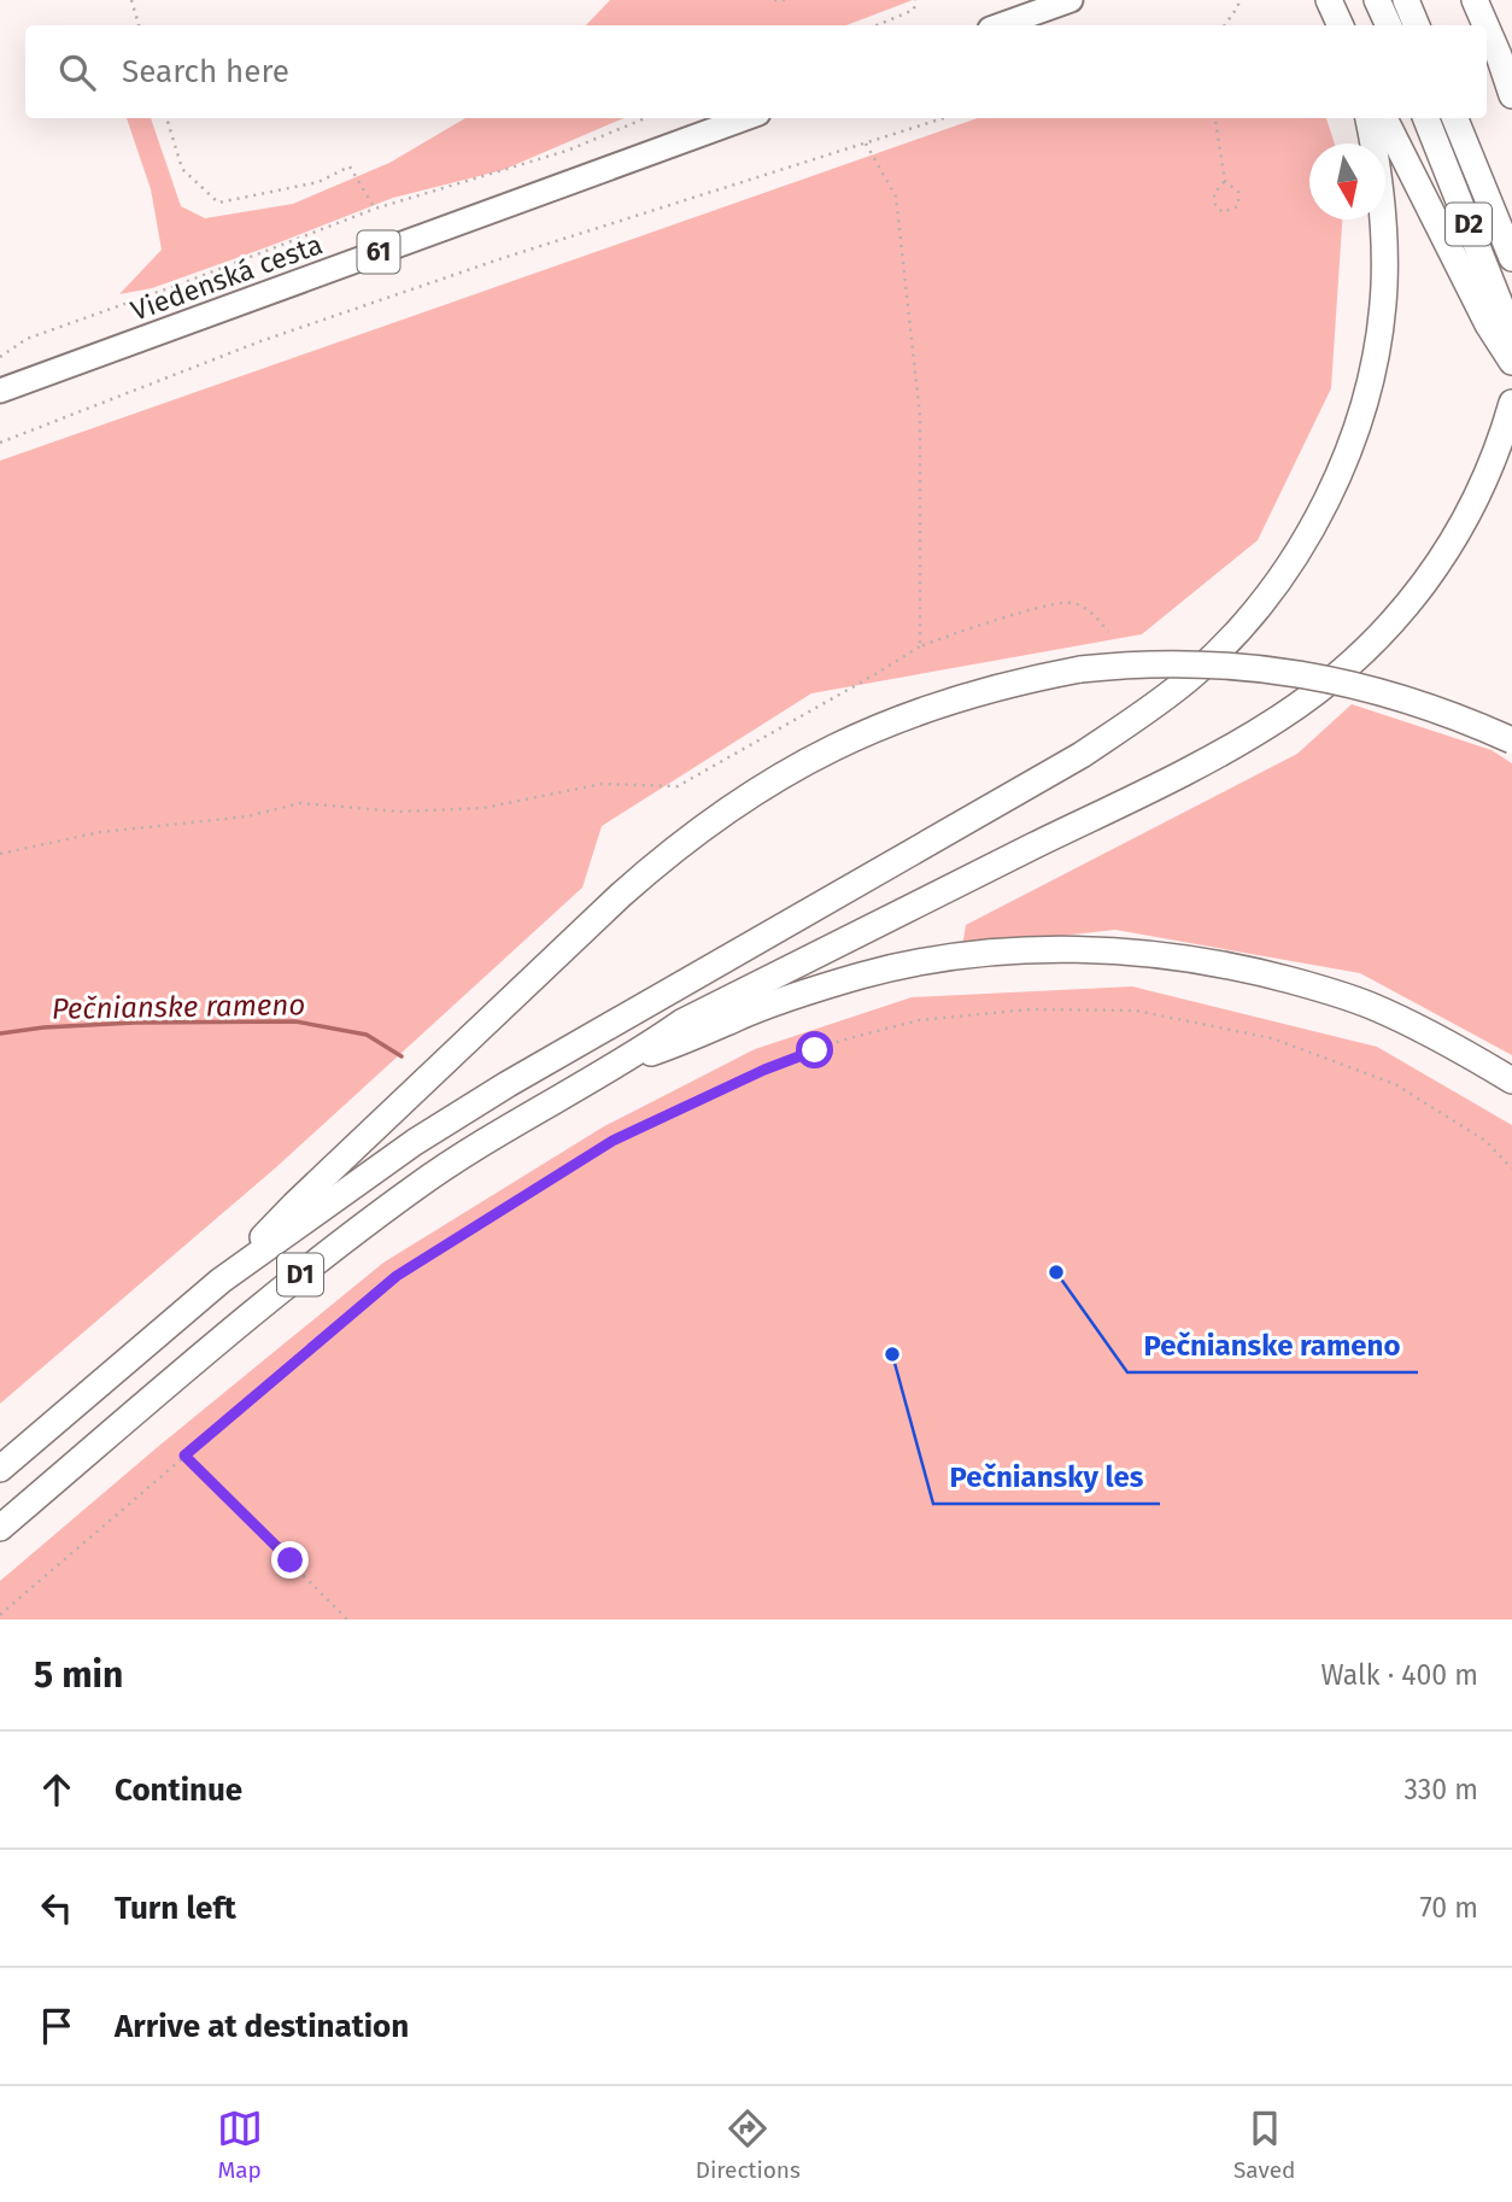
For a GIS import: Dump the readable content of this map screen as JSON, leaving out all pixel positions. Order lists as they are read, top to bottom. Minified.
{"streets":{"highway":["D2","D1"],"main road":["61","Viedenská cesta"]},"water":["Pečnianske rameno"],"places":["Pečnianske rameno","Pečniansky les"],"north":"bottom","page":{"search":"Search here","heading":["5 min","Walk · 400 m"],"list":[["Continue","330 m"],["Turn left","70 m"],"Arrive at destination"],"nav":["Map","Directions","Saved"]}}
